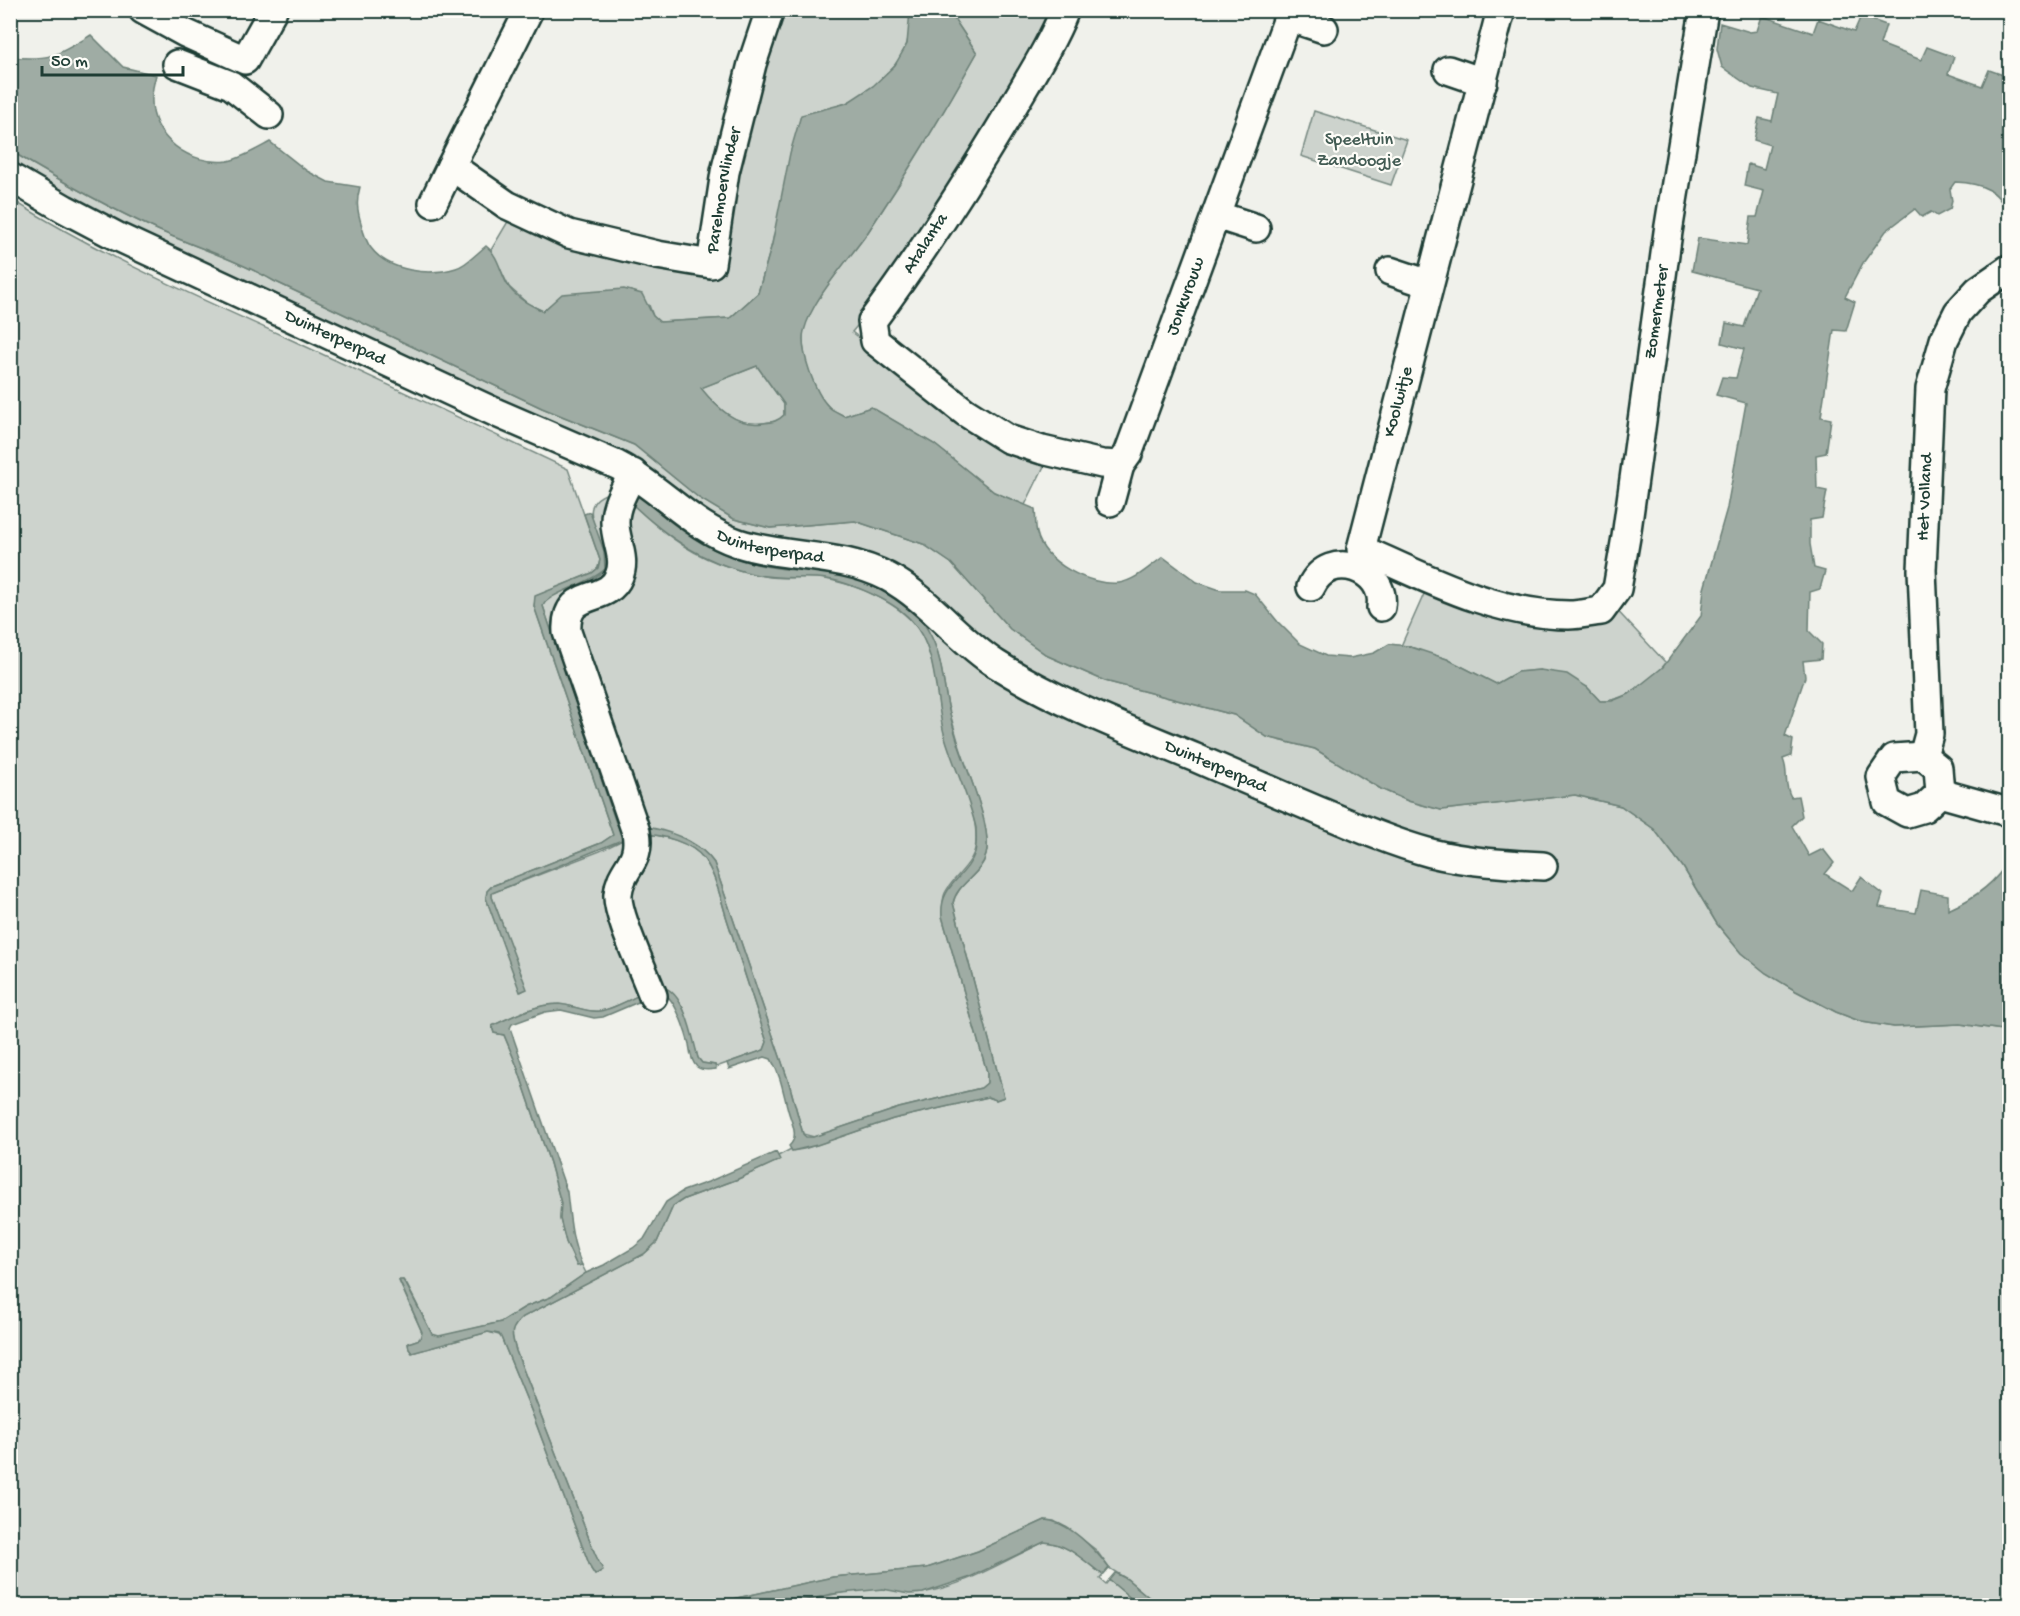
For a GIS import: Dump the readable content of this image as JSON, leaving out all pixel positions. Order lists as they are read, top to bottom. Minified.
{"streets":{"street":["Parelmoervlinder","Atalanta","Jonkvrouw","Zomermeter","Duinterperpad","Koolwitje","Het Volland"]},"crossings":[["Atalanta","Jonkvrouw"],["Zomermeter","Koolwitje"]],"parks":["Speeltuin Zandoogje"],"scale_bar":"50 m"}
